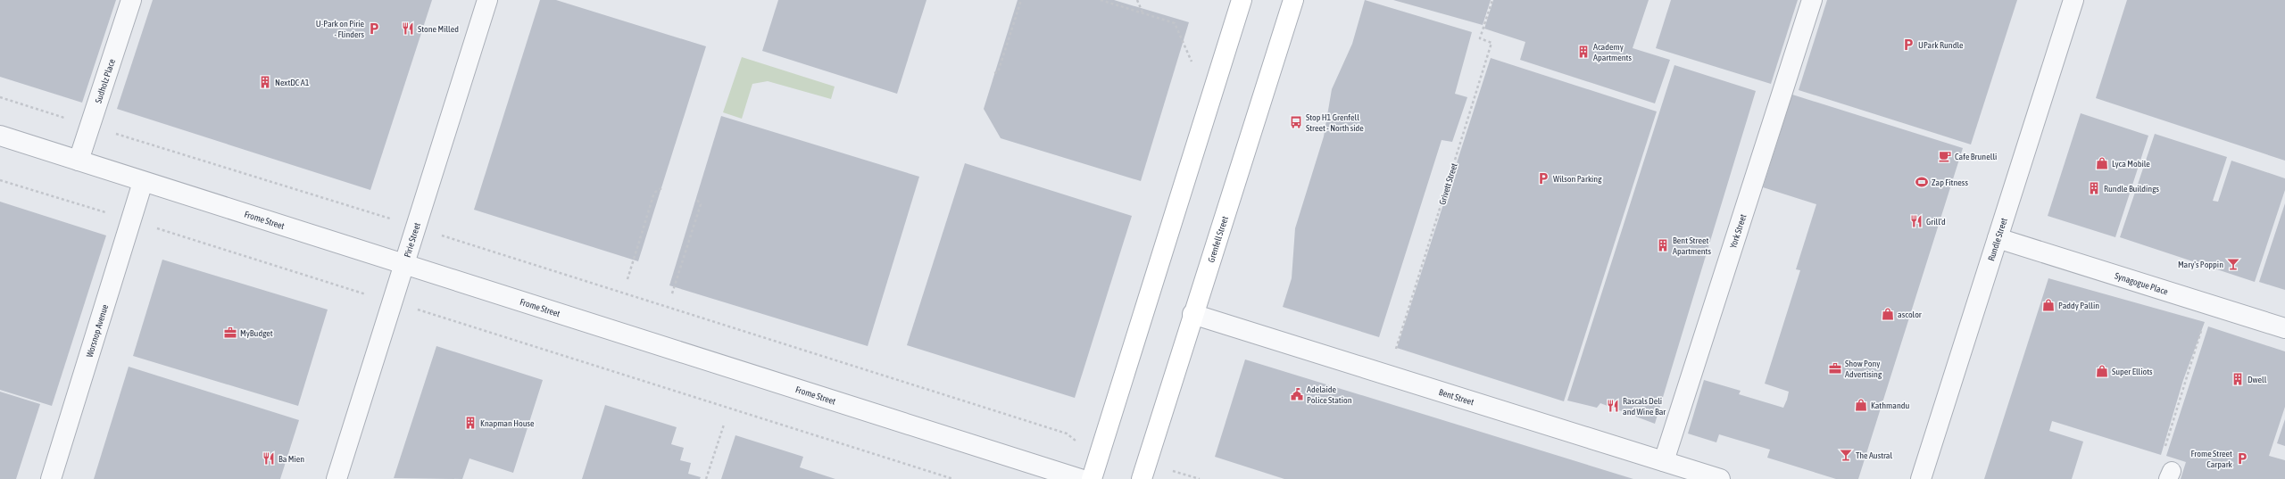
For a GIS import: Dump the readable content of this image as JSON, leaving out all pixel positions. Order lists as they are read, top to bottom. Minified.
{"streets":{"main road":["Grenfell Street"],"street":["Sudholz Place","Frome Street","York Street","Rundle Street","Pirie Street","Synagogue Place","Worsnop Avenue","Bent Street"],"path":["Grivett Street"]},"crossings":[["Sudholz Place","Frome Street"],["Grivett Street","Bent Street"],["Frome Street","Pirie Street"],["Frome Street","Worsnop Avenue"],["York Street","Bent Street"],["Grenfell Street","Bent Street"],["Rundle Street","Synagogue Place"]],"places":{"parking":["U-Park on Pirie - Flinders","UPark Rundle","Wilson Parking","Frome Street Carpark"],"restaurant":["Stone Milled","Grill'd","Rascals Deli and Wine Bar","Ba Mien"],"building":["Academy Apartments","NextDC A1","Rundle Buildings","Bent Street Apartments","Dwell","Knapman House"],"bus stop":["Stop H1 Grenfell Street - North side"],"cafe":["Cafe Brunelli"],"shop":["Lyca Mobile","Paddy Pallin","ascolor","Super Elliots","Kathmandu"],"sports":["Zap Fitness"],"bar":["Mary's Poppin","The Austral"],"office":["MyBudget","Show Pony Advertising"],"public building":["Adelaide Police Station"]}}
